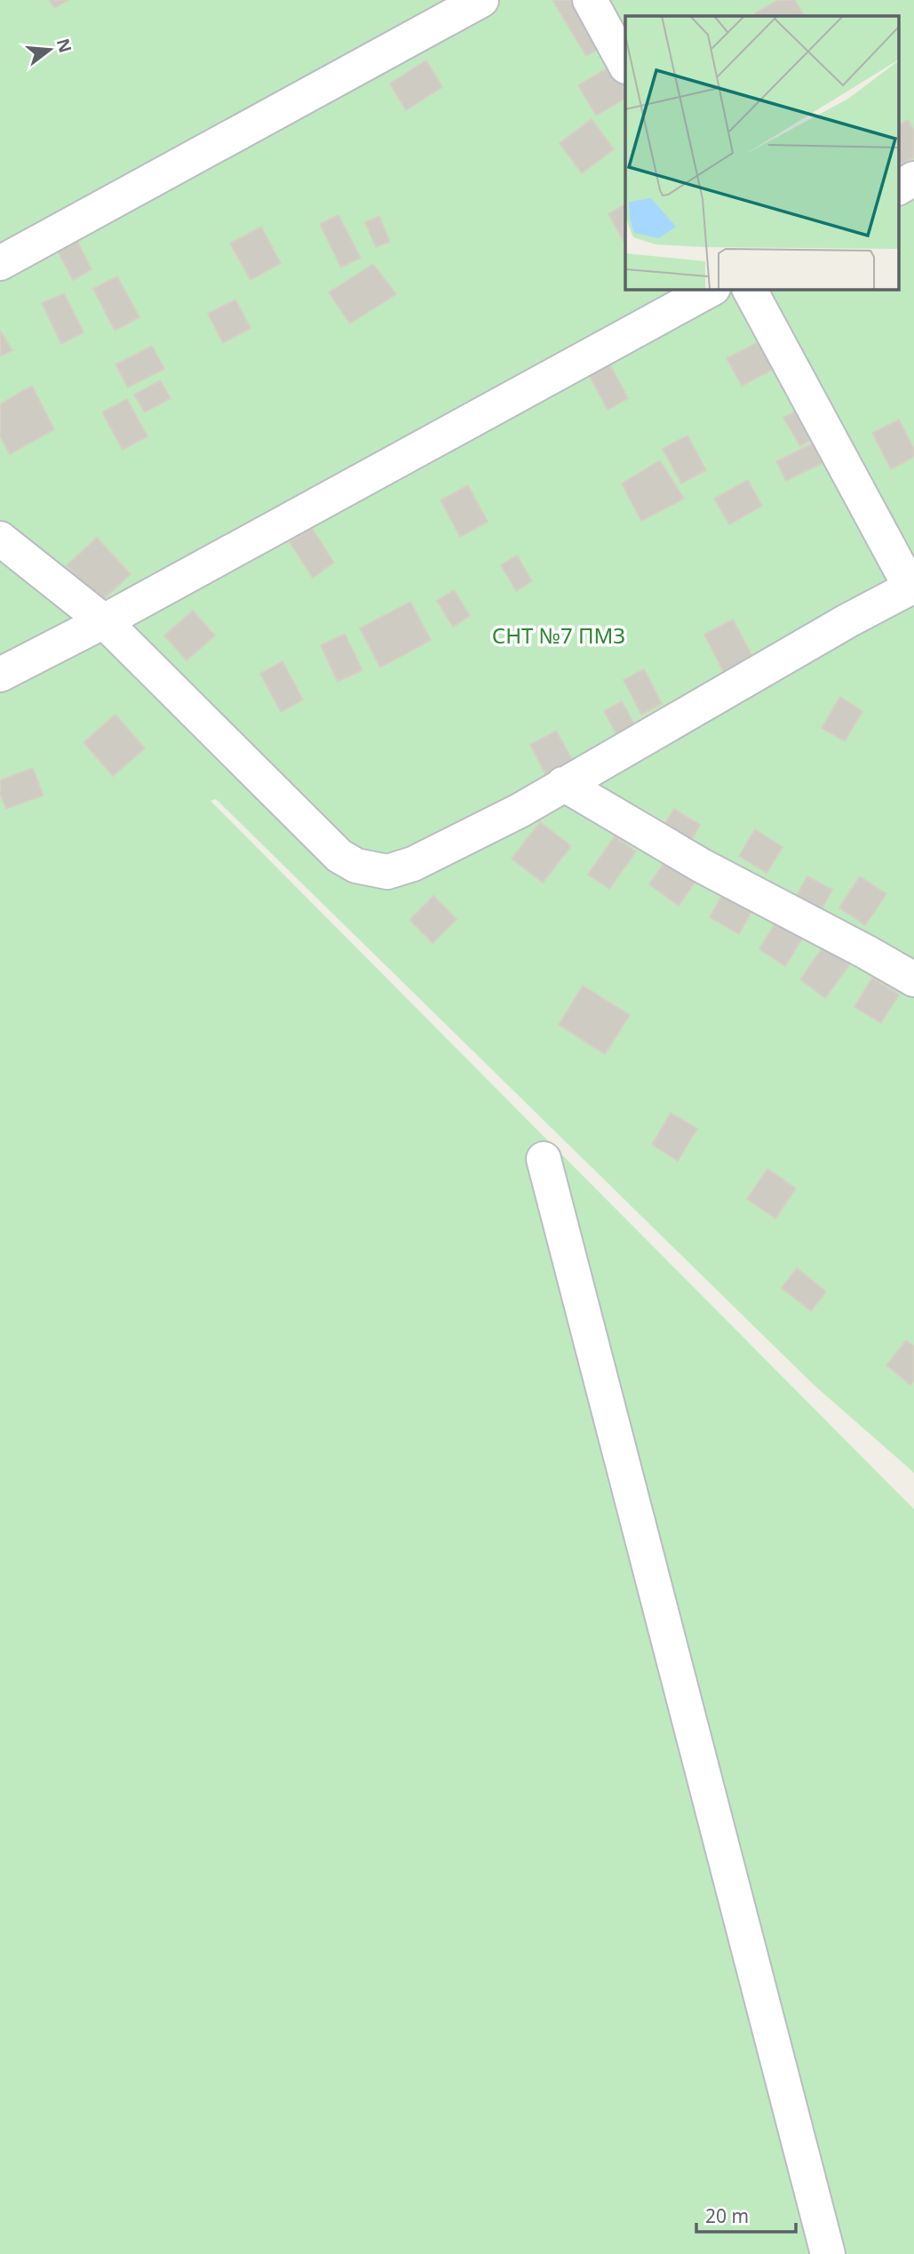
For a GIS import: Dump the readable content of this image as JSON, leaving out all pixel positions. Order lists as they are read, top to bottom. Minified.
{"parks":["СНТ №7 ПМЗ"],"scale_bar":"20 m","north":"right"}
